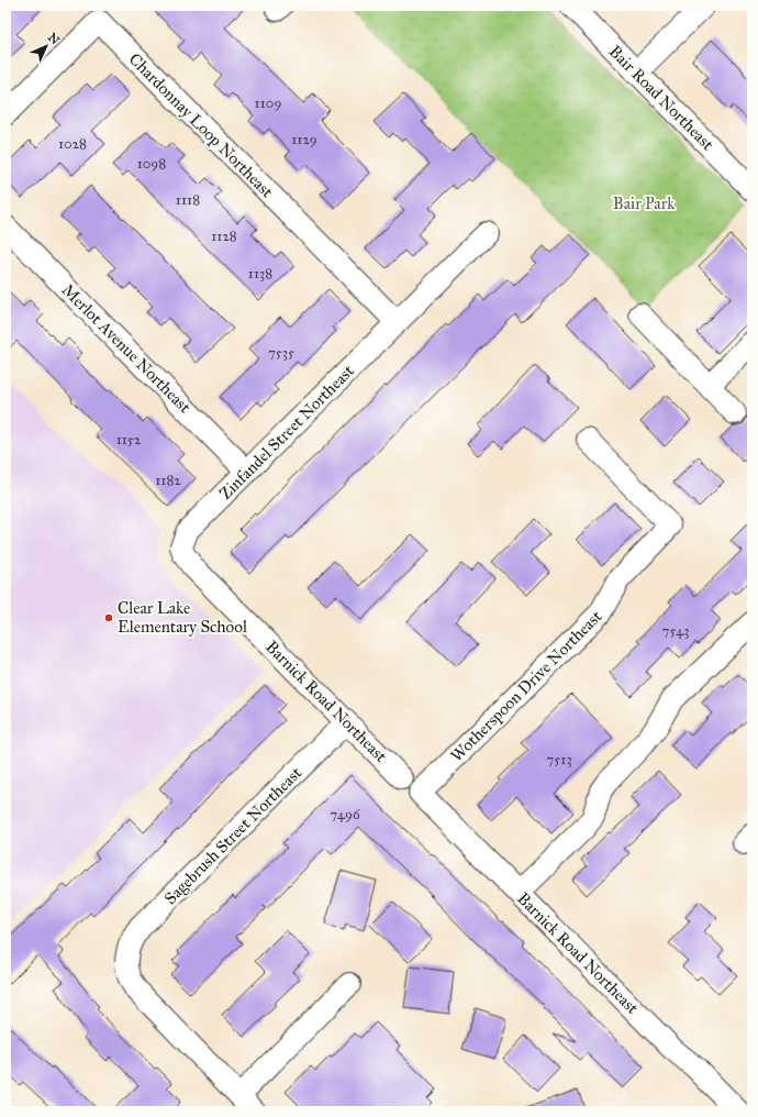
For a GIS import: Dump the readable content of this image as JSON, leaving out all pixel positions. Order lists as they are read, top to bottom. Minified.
{"streets":{"street":["Bair Road Northeast","Chardonnay Loop Northeast","Merlot Avenue Northeast","Zinfandel Street Northeast","Wotherspoon Drive Northeast","Barnick Road Northeast","Sagebrush Street Northeast"]},"crossings":[["Chardonnay Loop Northeast","Zinfandel Street Northeast"],["Merlot Avenue Northeast","Zinfandel Street Northeast"],["Zinfandel Street Northeast","Barnick Road Northeast"],["Wotherspoon Drive Northeast","Barnick Road Northeast"],["Barnick Road Northeast","Sagebrush Street Northeast"]],"parks":["Bair Park"],"places":["Clear Lake Elementary School"],"house_numbers":["1109","1129","1028","1098","1118","1128","1138","7535","1152","1182","7543","7513","7496"],"north":"top right"}
